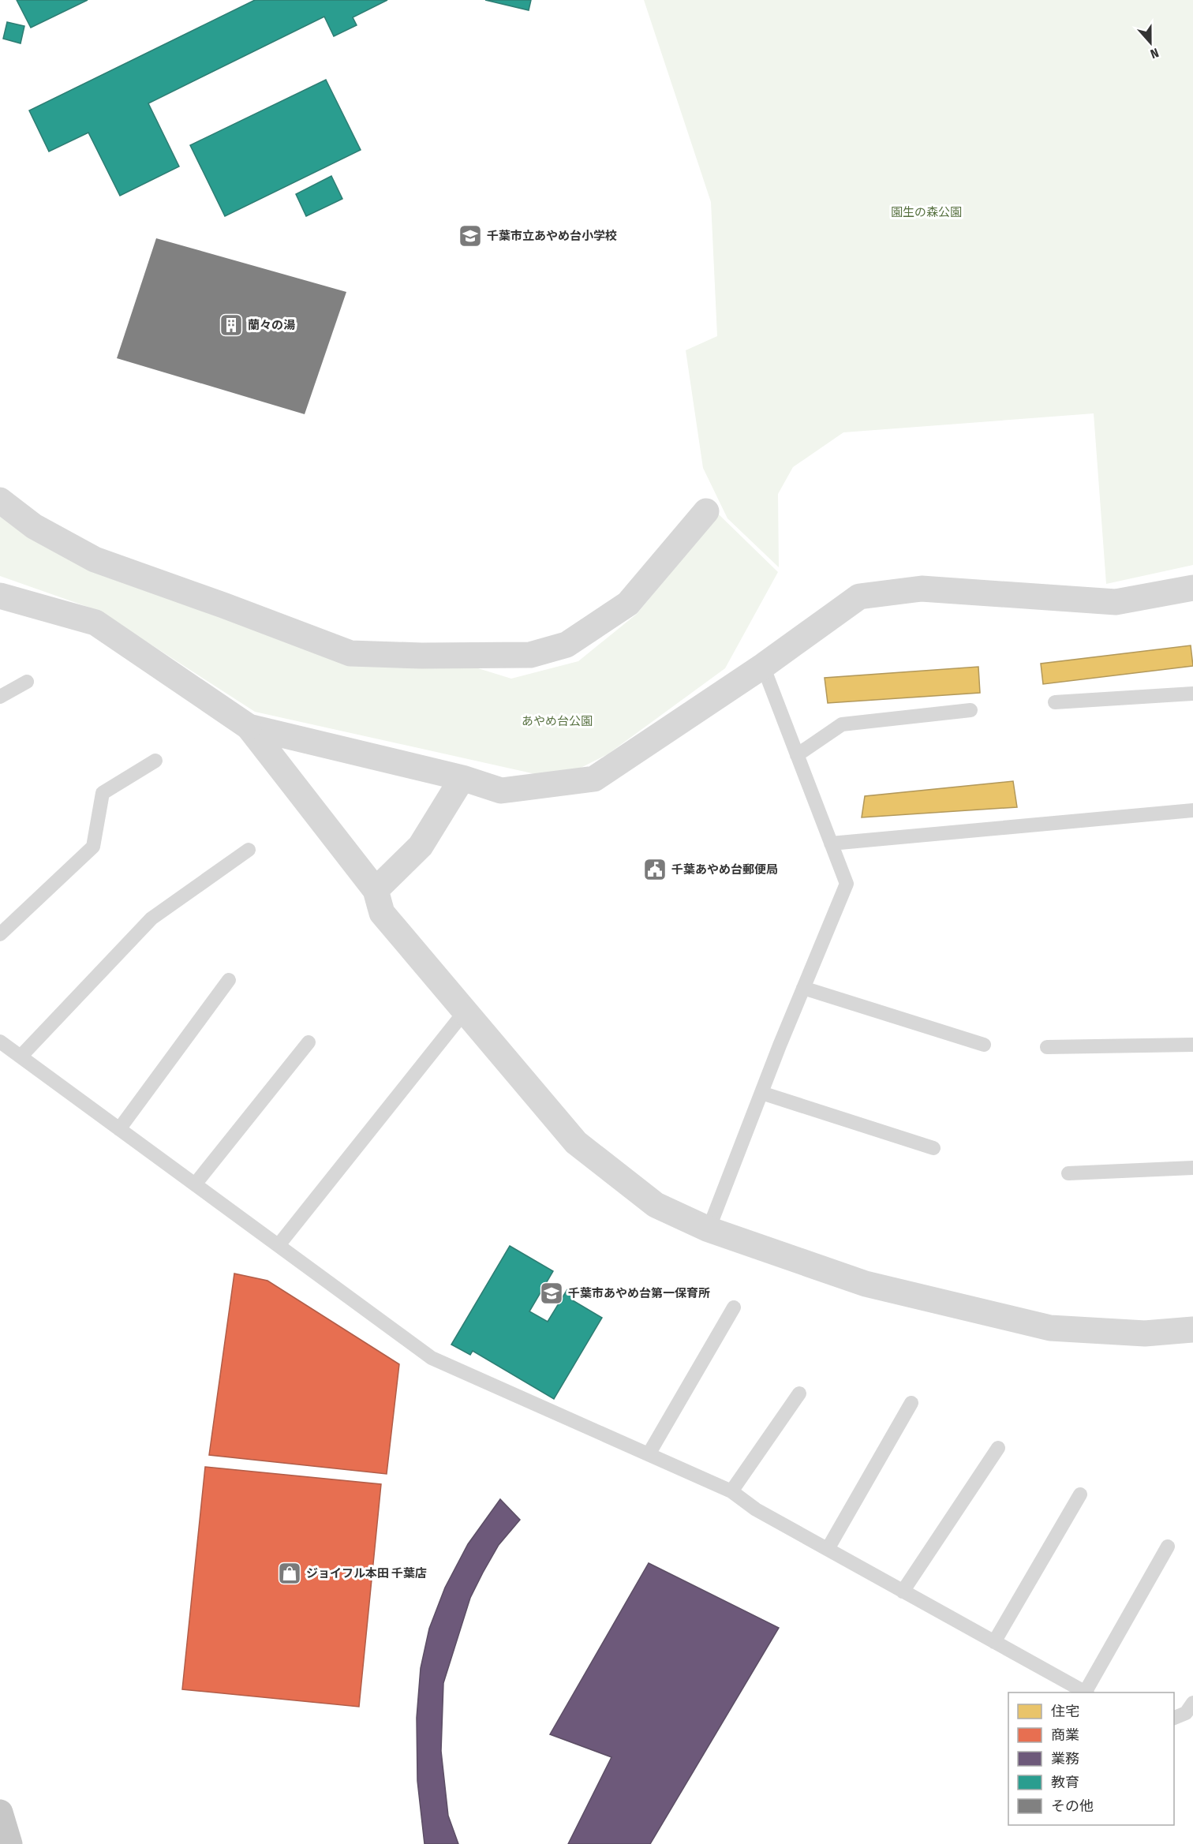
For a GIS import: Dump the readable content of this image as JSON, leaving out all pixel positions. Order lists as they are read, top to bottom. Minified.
{"parks":["園生の森公園","あやめ台公園"],"places":{"school or university":["千葉市立あやめ台小学校","千葉市あやめ台第一保育所"],"building":["蘭々の湯"],"public building":["千葉あやめ台郵便局"],"shop":["ジョイフル本田 千葉店"]},"legend":["住宅","商業","業務","教育","その他"],"north":"bottom"}
